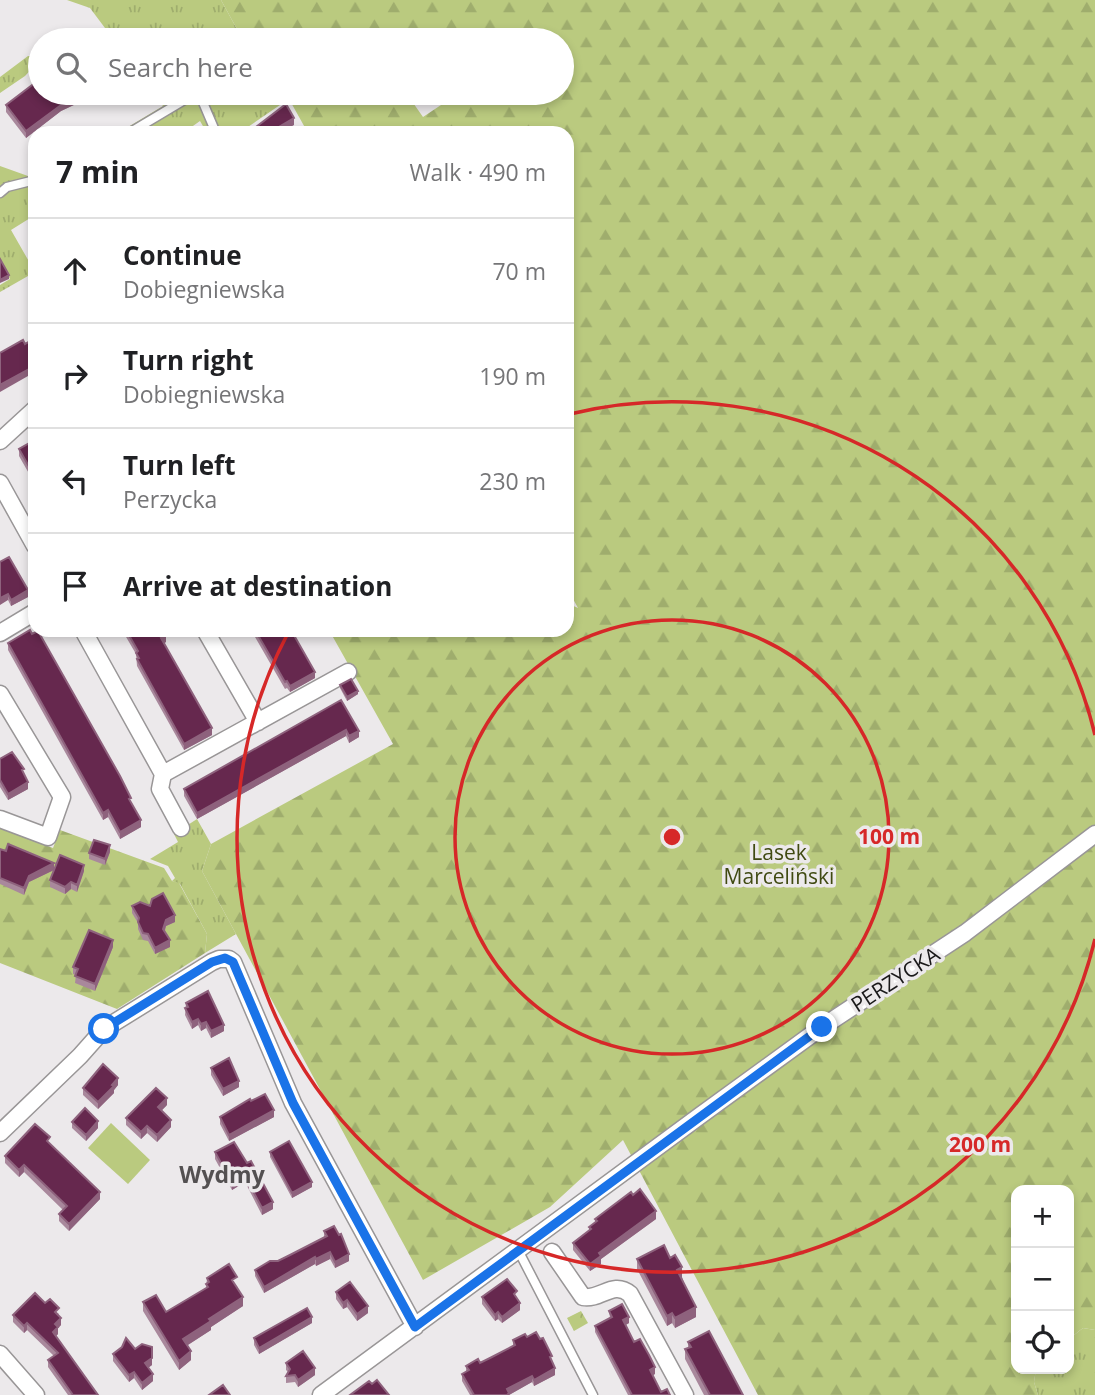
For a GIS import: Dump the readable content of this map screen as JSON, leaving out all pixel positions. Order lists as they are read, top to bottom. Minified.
{"streets":{"street":["PERZYCKA"]},"districts":["Wydmy"],"parks":["Lasek Marceliński"],"page":{"search":"Search here","heading":["7 min","Walk · 490 m"],"list":[["Continue","Dobiegniewska","70 m"],["Turn right","Dobiegniewska","190 m"],["Turn left","Perzycka","230 m"],"Arrive at destination"],"map_buttons":["+","−"]},"rings":["100 m","200 m"]}
